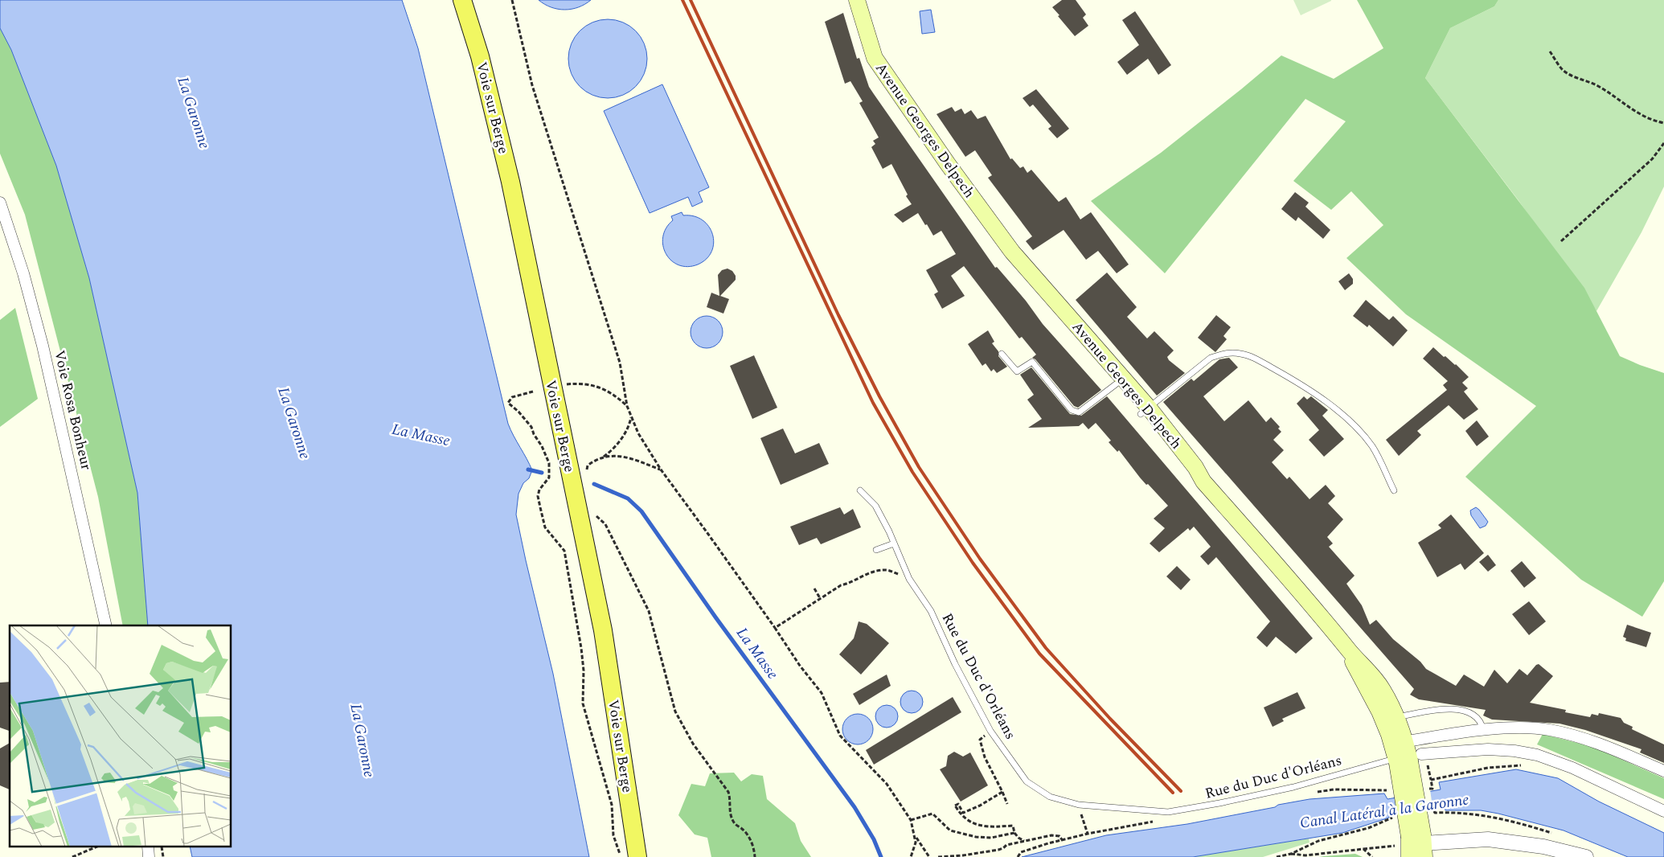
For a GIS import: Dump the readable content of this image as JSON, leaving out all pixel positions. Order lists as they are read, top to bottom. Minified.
{"streets":{"main road":["Voie sur Berge","Avenue Georges Delpech"],"street":["Voie Rosa Bonheur"],"lane":["Rue du Duc d'Orléans"]},"crossings":[["Avenue Georges Delpech","Rue du Duc d'Orléans"]],"water":["La Garonne","La Masse","Canal Latéral à la Garonne"]}
